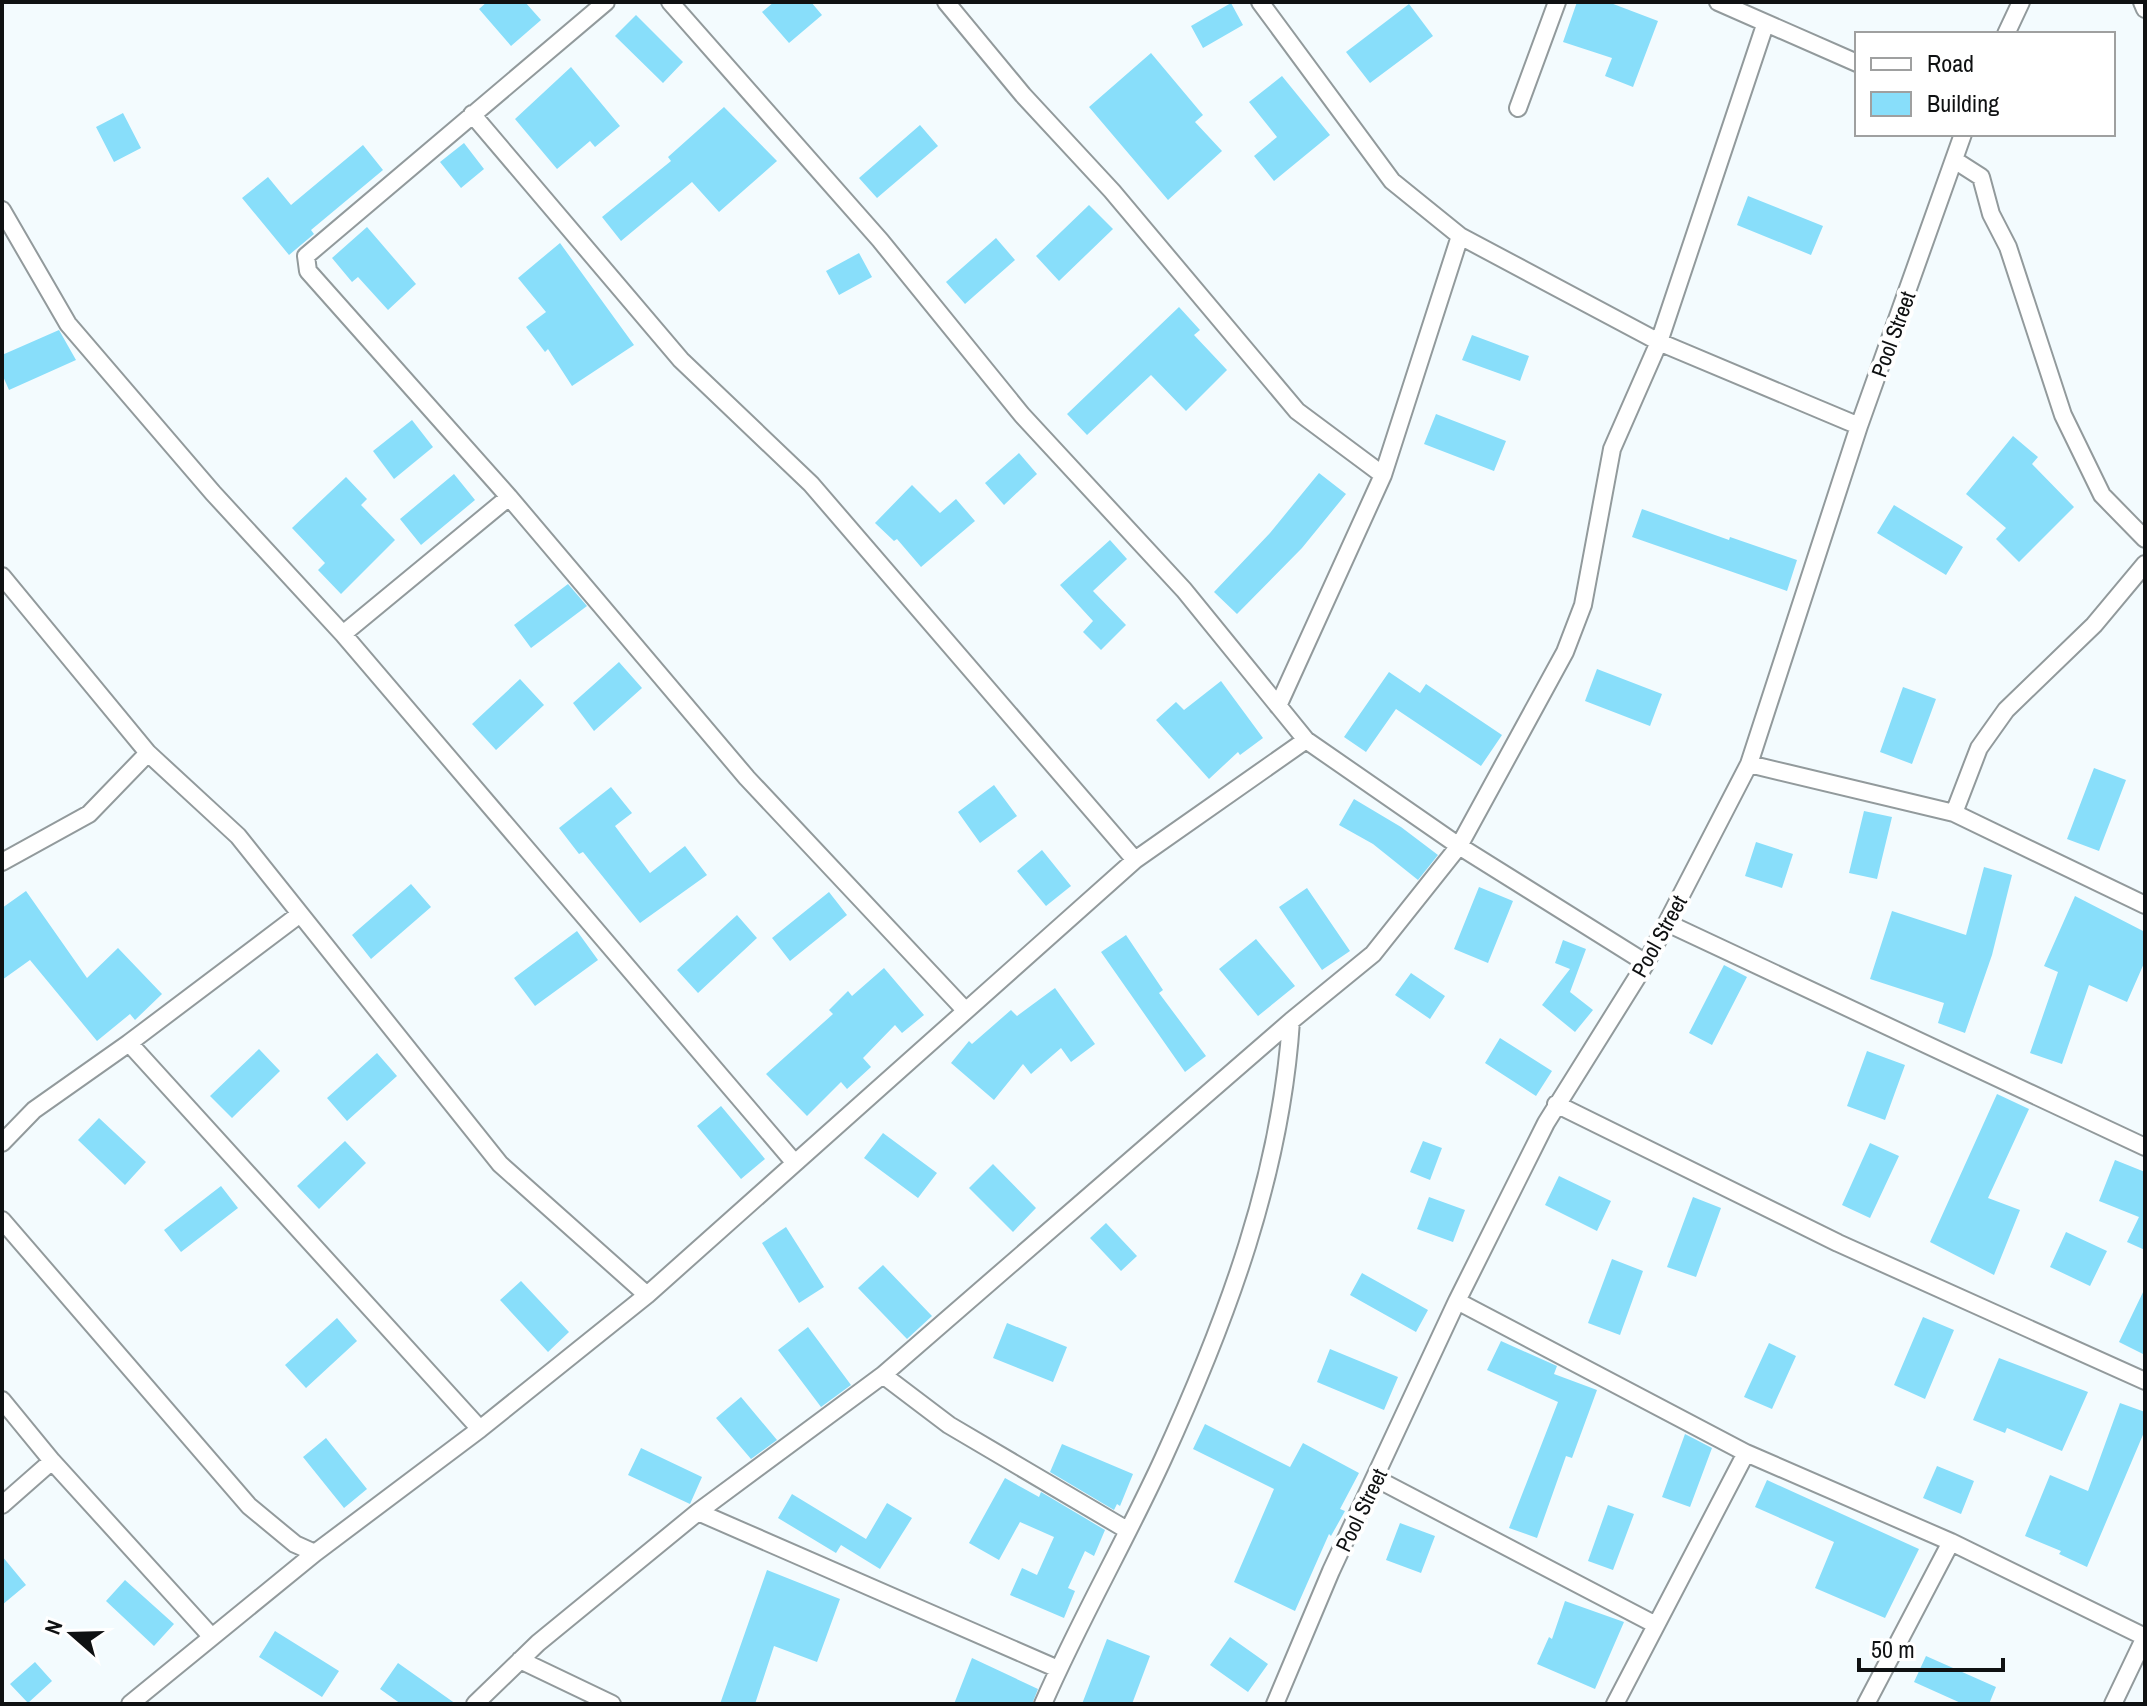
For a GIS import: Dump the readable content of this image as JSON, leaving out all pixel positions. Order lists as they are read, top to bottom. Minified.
{"streets":{"street":["Pool Street"]},"legend":["Road","Building"],"scale_bar":"50 m","north":"left"}
